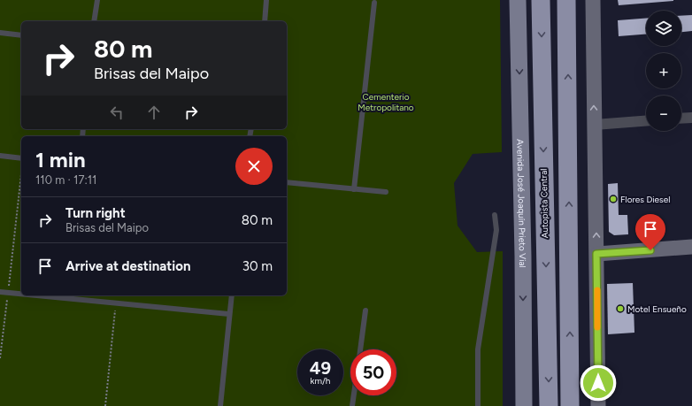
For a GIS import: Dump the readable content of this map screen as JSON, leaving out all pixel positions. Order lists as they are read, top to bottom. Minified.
{"streets":{"highway":["Autopista Central"],"main road":["Avenida José Joaquín Prieto Vial"]},"parks":["Cementerio Metropolitano"],"places":["Flores Diesel","Motel Ensueño"],"page":{"map_buttons":["+","−"],"turn":["80 m","Brisas del Maipo"],"heading":["1 min","110 m · 17:11"],"list":[{"name":"Turn right","note":"Brisas del Maipo","value":"80 m"},{"name":"Arrive at destination","value":"30 m"}],"speed":"49 km/h","limit":"50"}}
